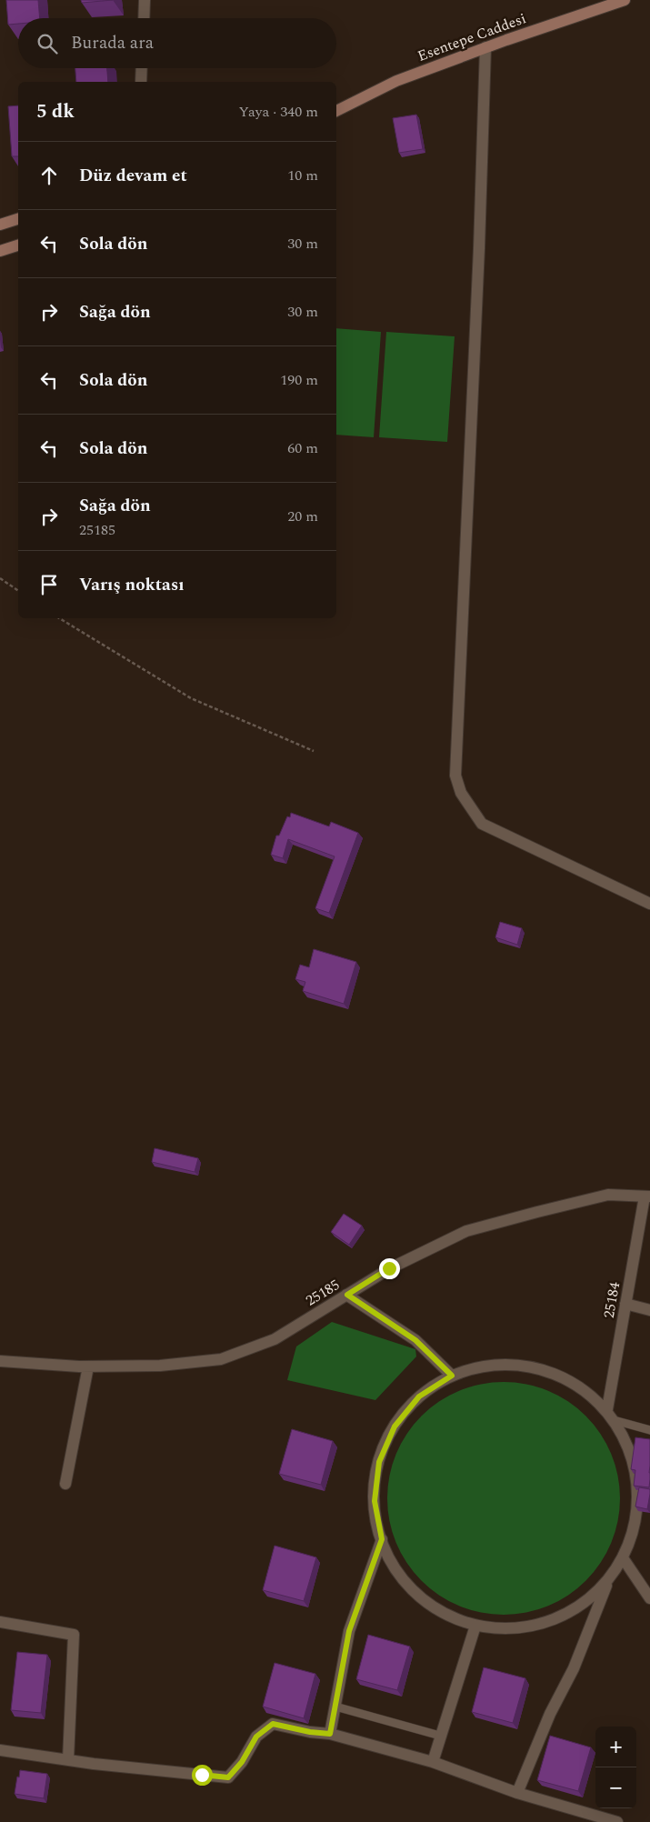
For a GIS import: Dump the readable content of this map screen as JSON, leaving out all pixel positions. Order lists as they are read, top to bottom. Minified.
{"streets":{"street":["Esentepe Caddesi","25185","25184"]},"crossings":[["25185","25184"]],"page":{"search":"Burada ara","heading":["5 dk","Yaya · 340 m"],"list":[["Düz devam et","10 m"],["Sola dön","30 m"],["Sağa dön","30 m"],["Sola dön","190 m"],["Sola dön","60 m"],["Sağa dön","25185","20 m"],"Varış noktası"],"map_buttons":["+","−"]}}
